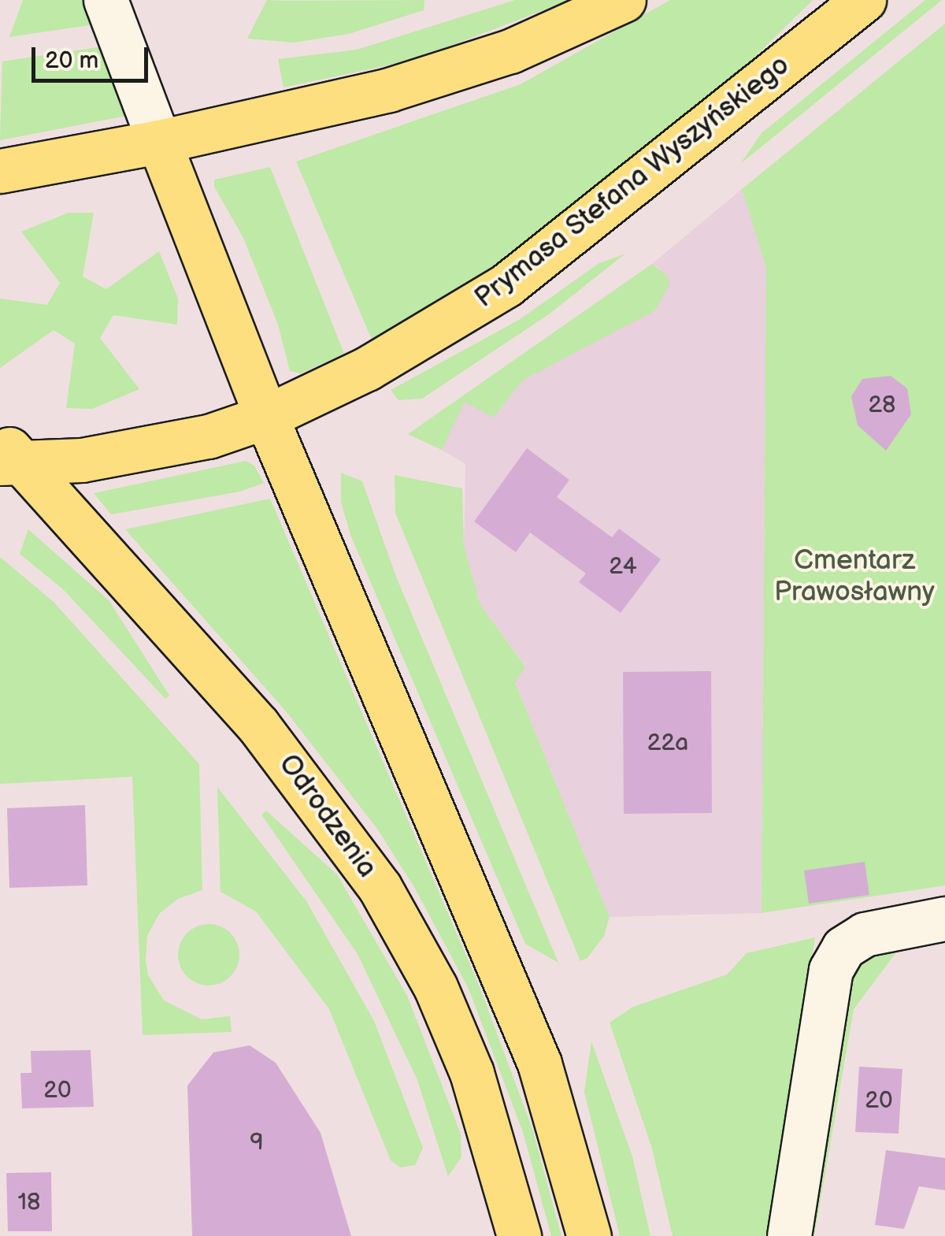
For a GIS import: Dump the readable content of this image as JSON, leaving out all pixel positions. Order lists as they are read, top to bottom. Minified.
{"streets":{"main road":["Prymasa Stefana Wyszyńskiego","Odrodzenia"]},"crossings":[["Prymasa Stefana Wyszyńskiego","Odrodzenia"]],"parks":["Cmentarz Prawosławny"],"house_numbers":["28","24","22a","20","20","9","18"],"scale_bar":"20 m"}
